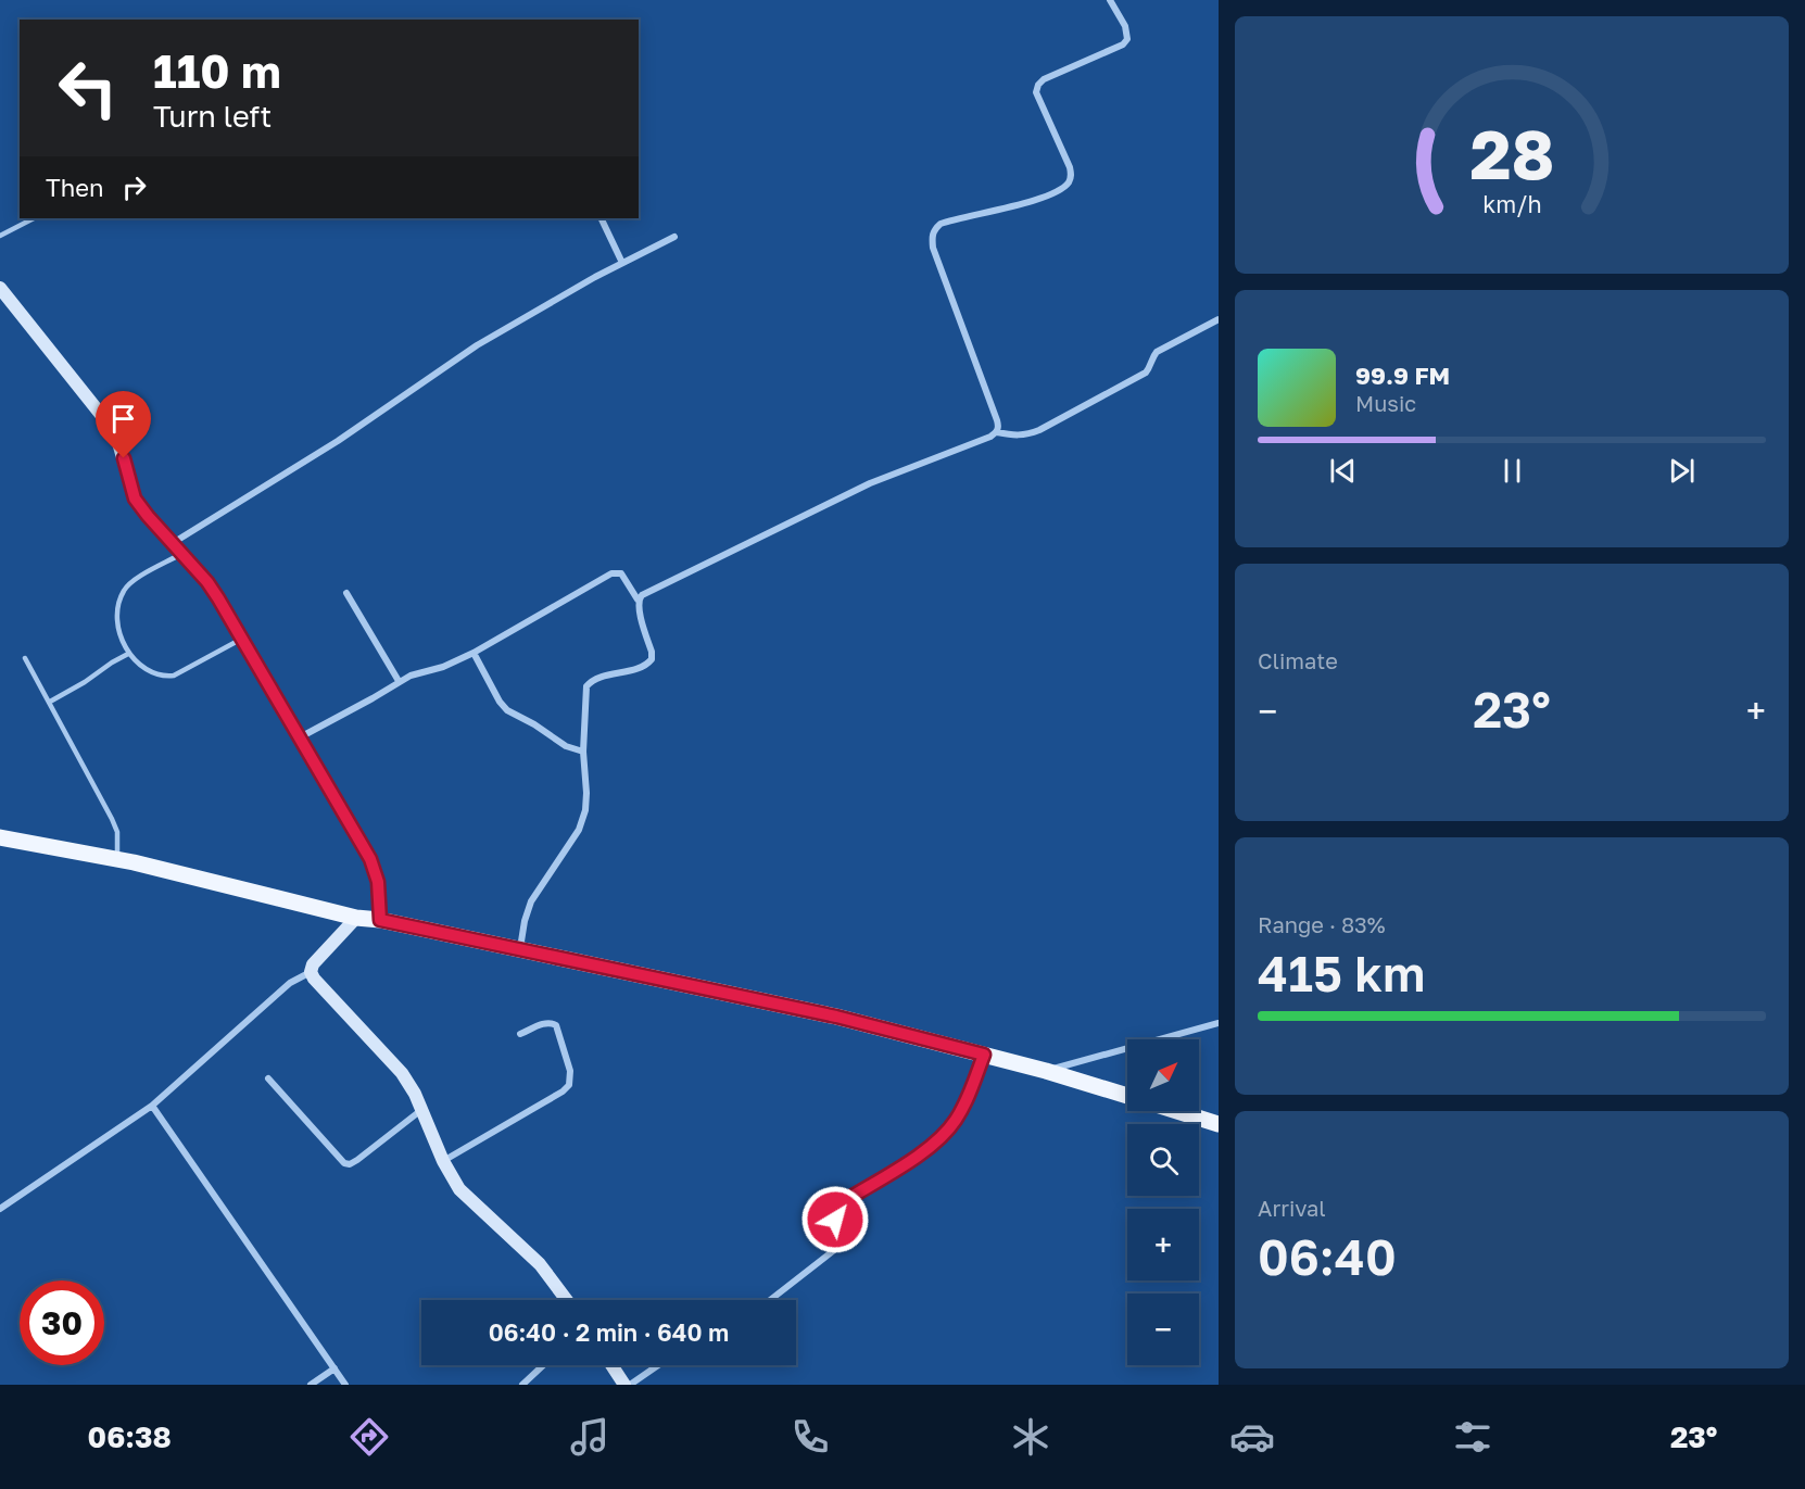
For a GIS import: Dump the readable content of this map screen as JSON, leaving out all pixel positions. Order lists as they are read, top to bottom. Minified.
{"north":"top right","page":{"turn":["110 m","Turn left"],"then":"Then","song":["99.9 FM","Music"],"tile":["Climate",["Range · 83%","415 km"],["Arrival","06:40"]],"heat":["−","23°","+"],"map_buttons":["+","−"],"limit":"30","trip":"06:40 · 2 min · 640 m","tabs":["06:38","23°"],"gauge":["28","km/h"]}}
